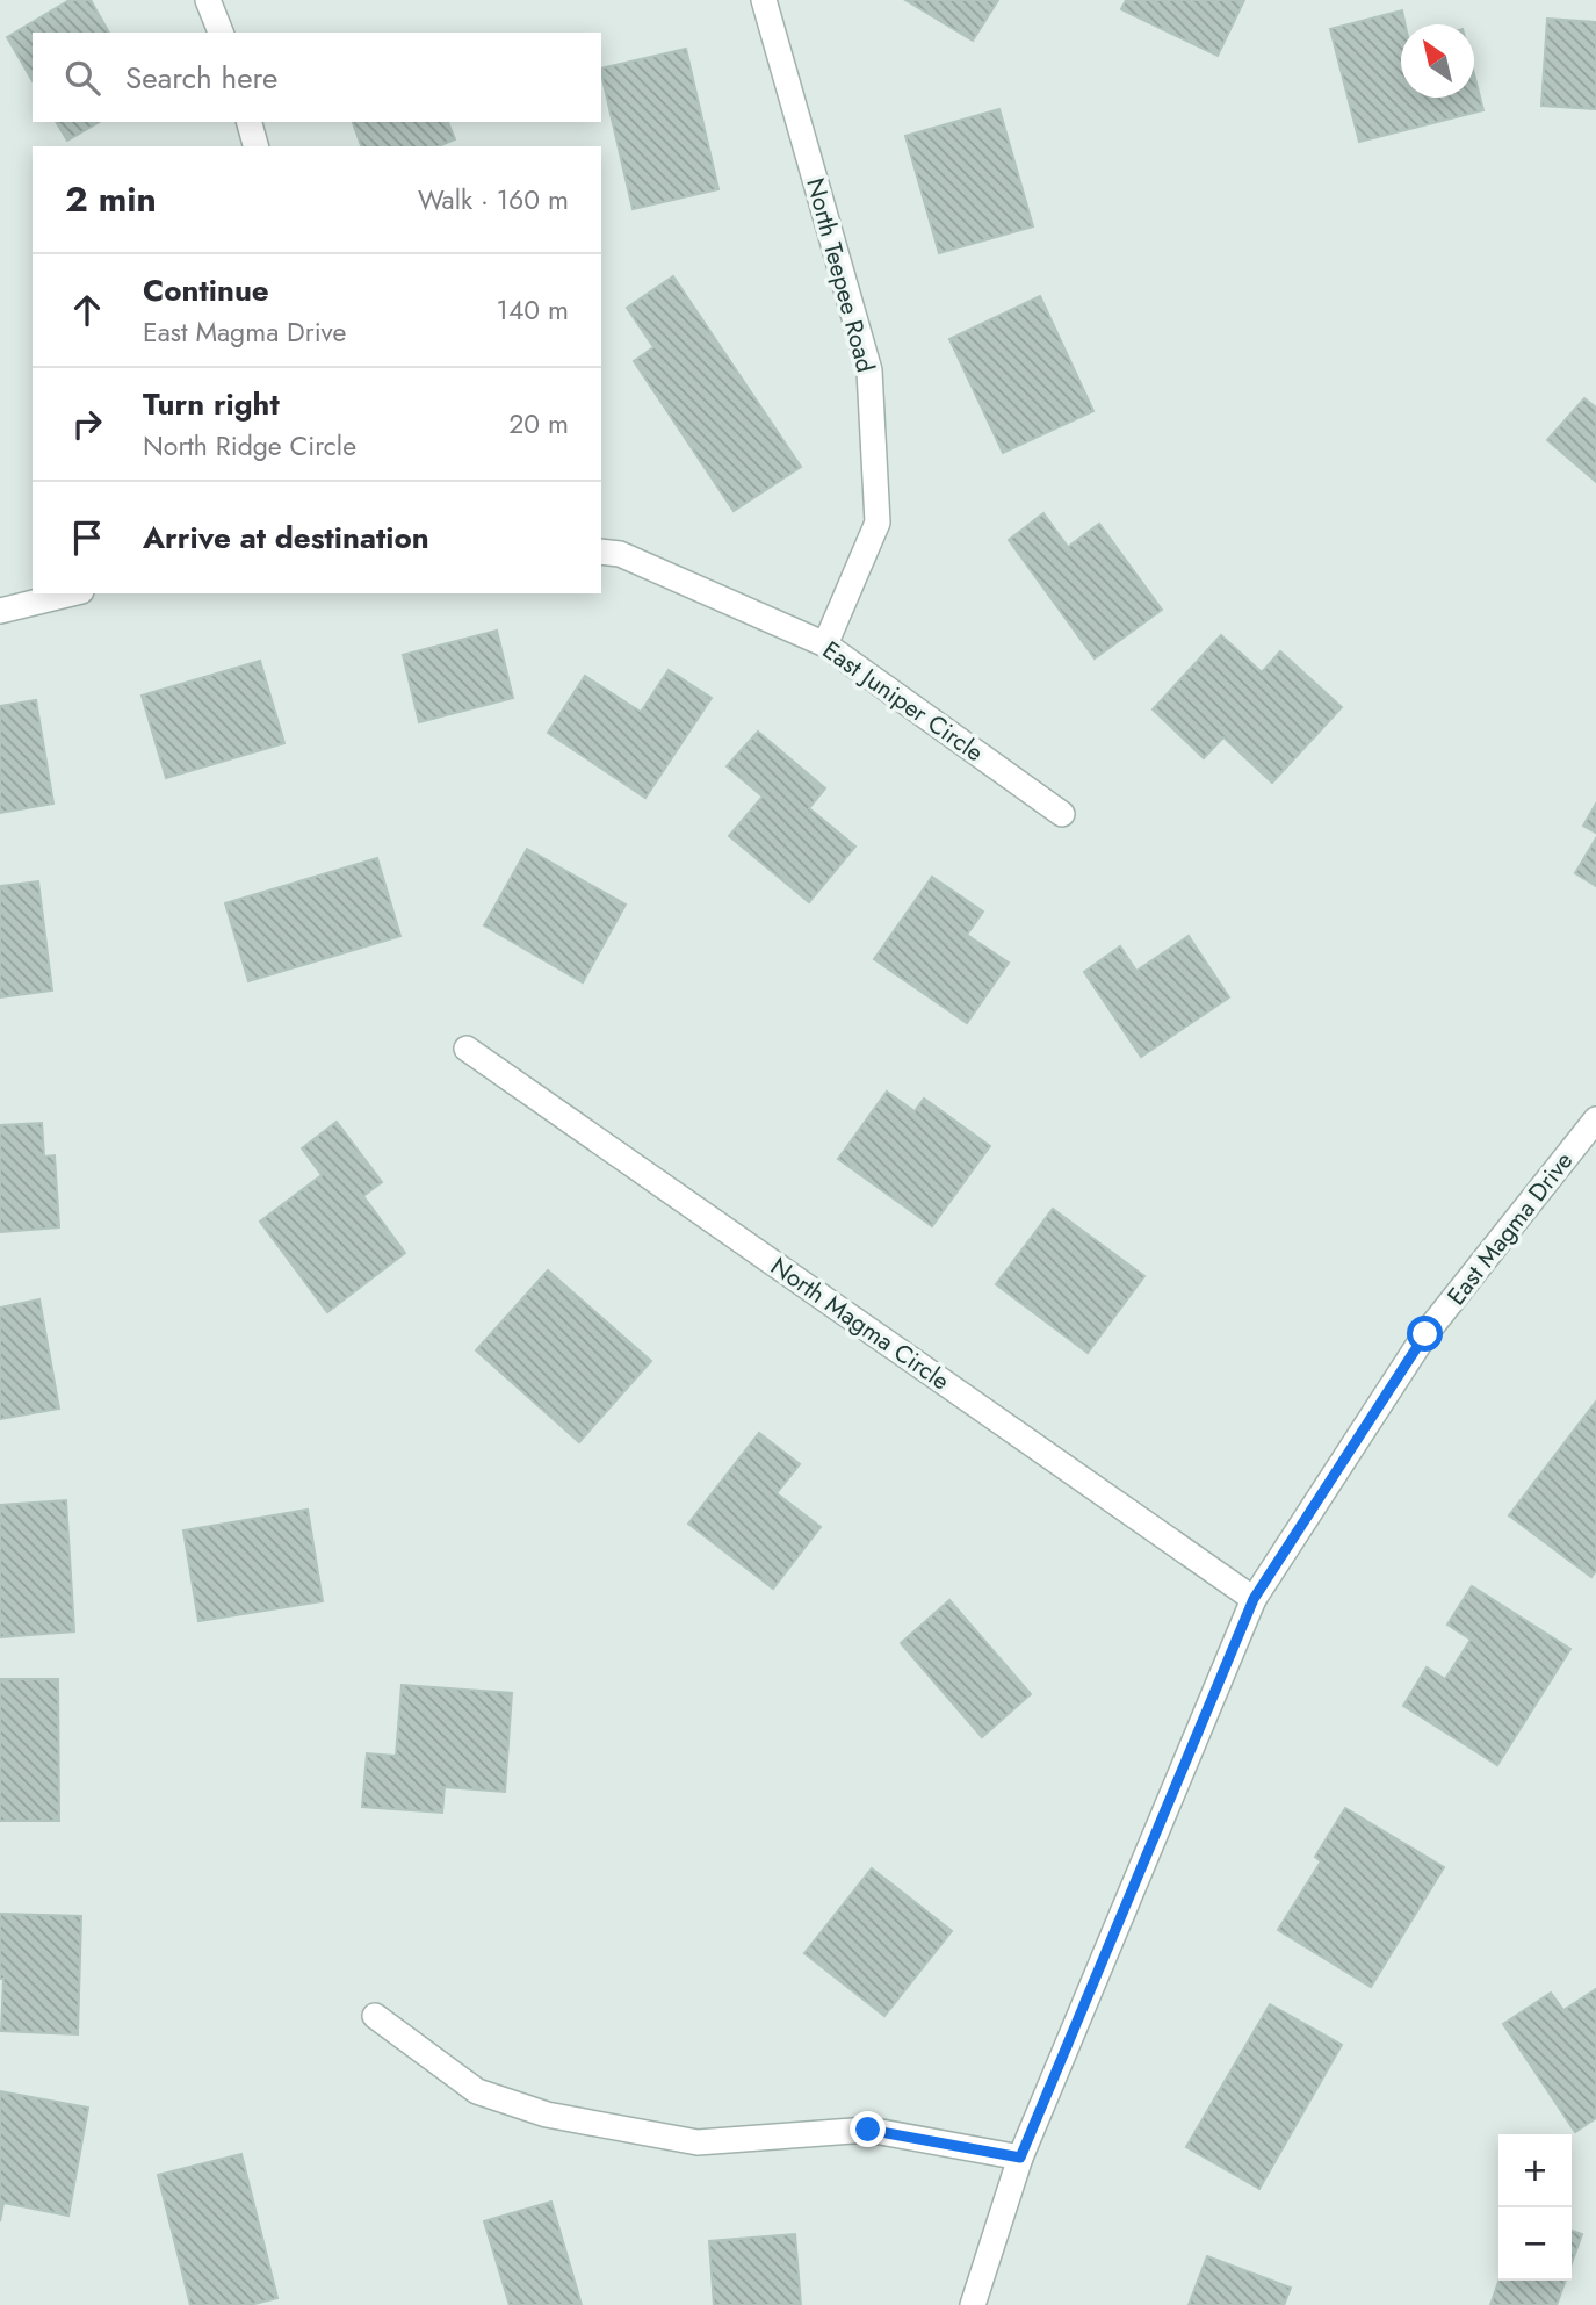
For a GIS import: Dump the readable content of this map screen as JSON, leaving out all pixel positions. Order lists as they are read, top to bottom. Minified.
{"streets":{"street":["North Teepee Road","East Juniper Circle","East Magma Drive","North Magma Circle"]},"crossings":[["North Teepee Road","East Juniper Circle"],["East Magma Drive","North Magma Circle"]],"north":"top left","page":{"search":"Search here","heading":["2 min","Walk · 160 m"],"list":[["Continue","East Magma Drive","140 m"],["Turn right","North Ridge Circle","20 m"],"Arrive at destination"],"map_buttons":["+","−"]}}
